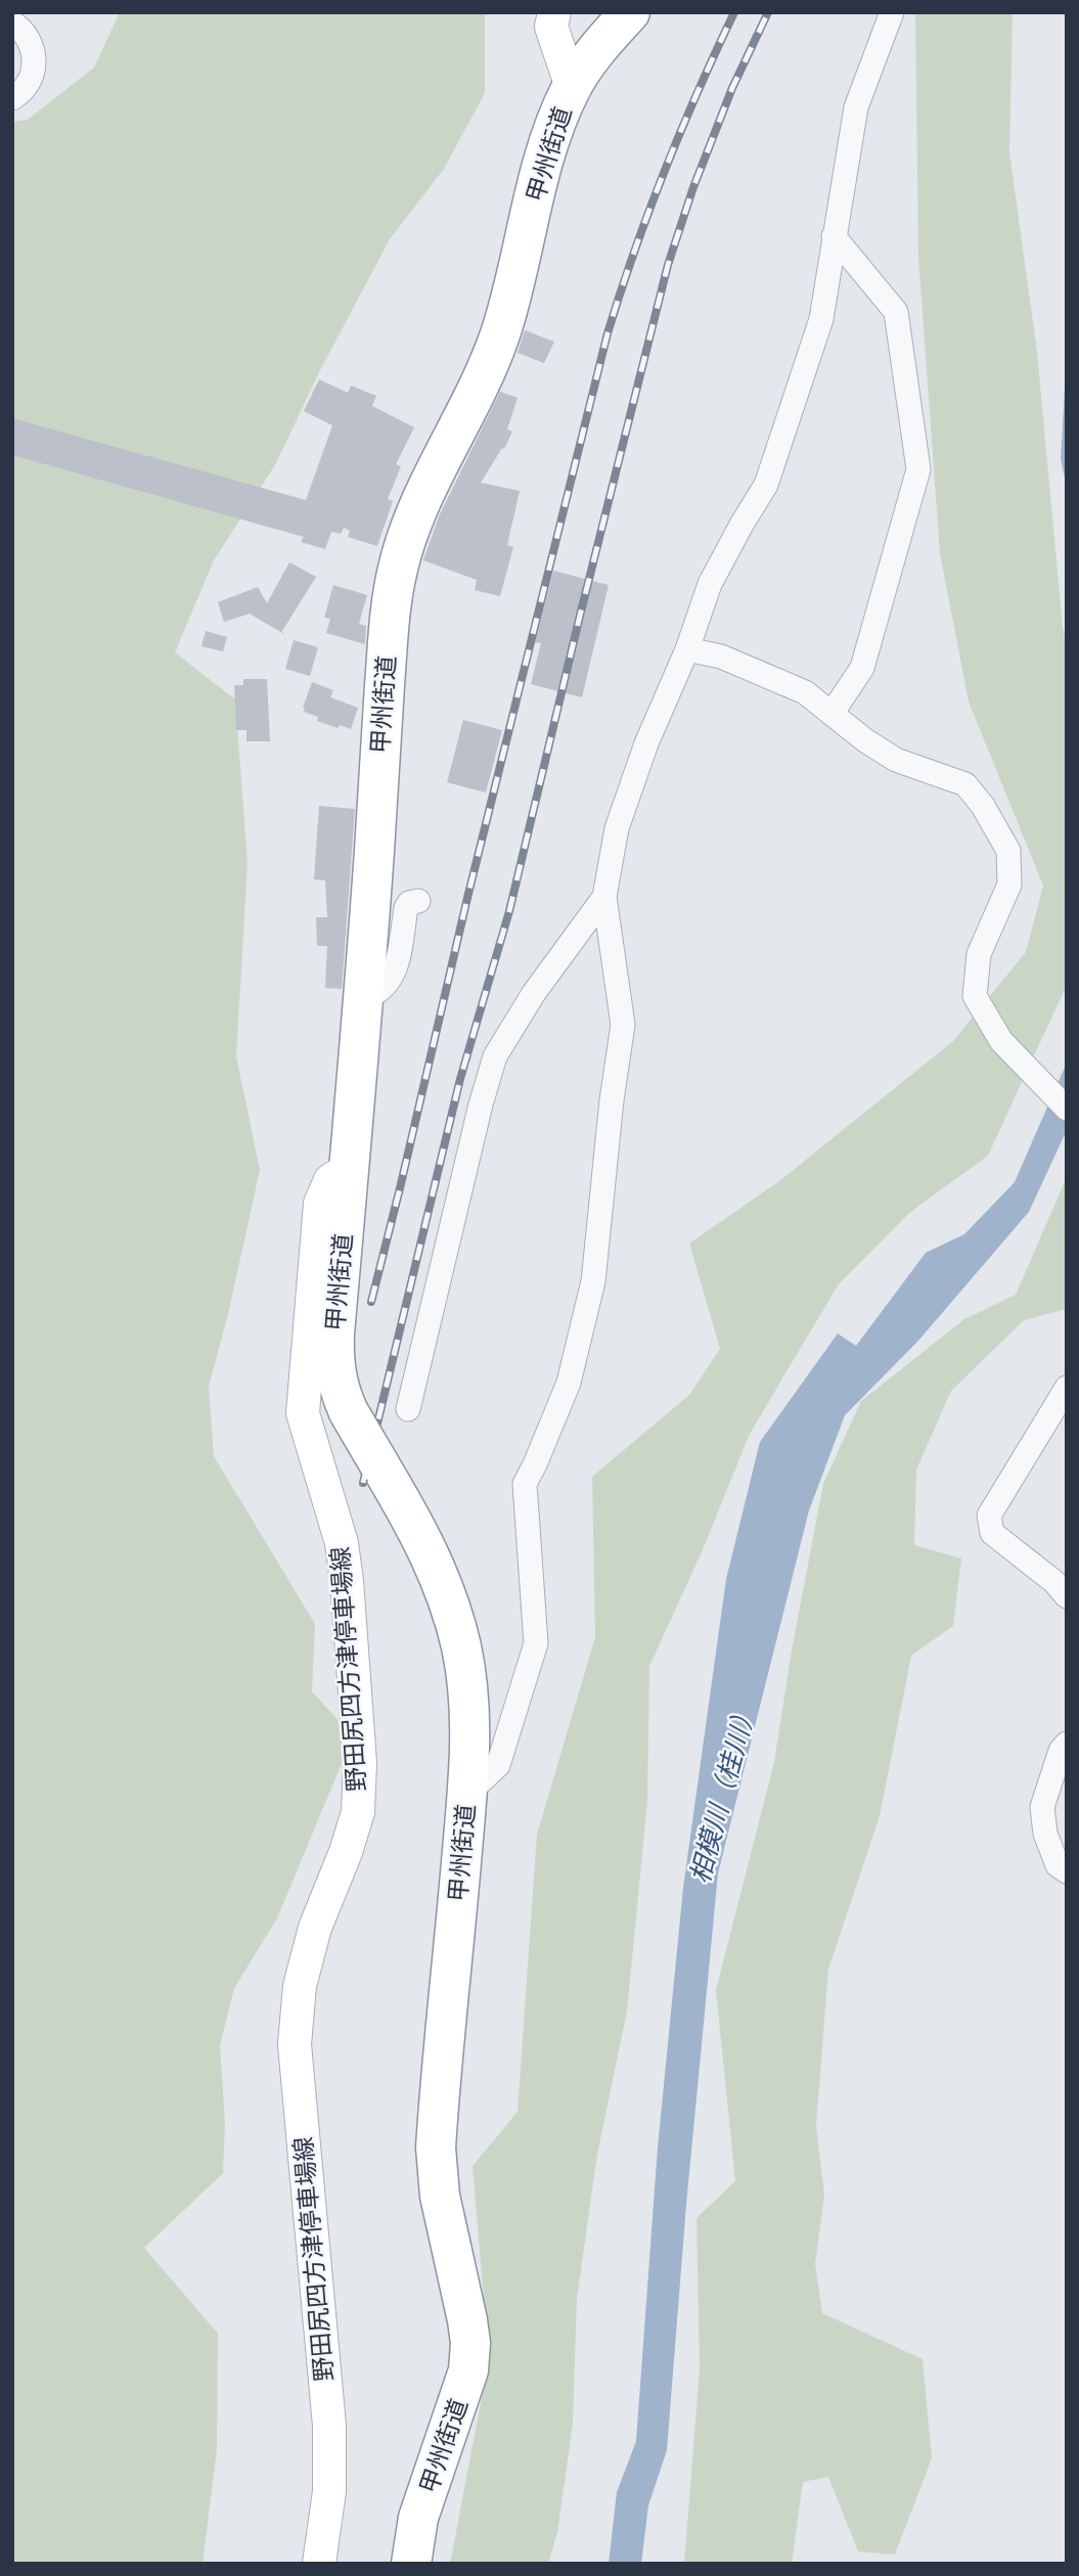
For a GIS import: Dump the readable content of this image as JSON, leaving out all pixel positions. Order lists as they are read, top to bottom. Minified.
{"streets":{"highway":["甲州街道"],"main road":["野田尻四方津停車場線"]},"crossings":[["甲州街道","野田尻四方津停車場線"]],"water":["相模川（桂川）"]}
